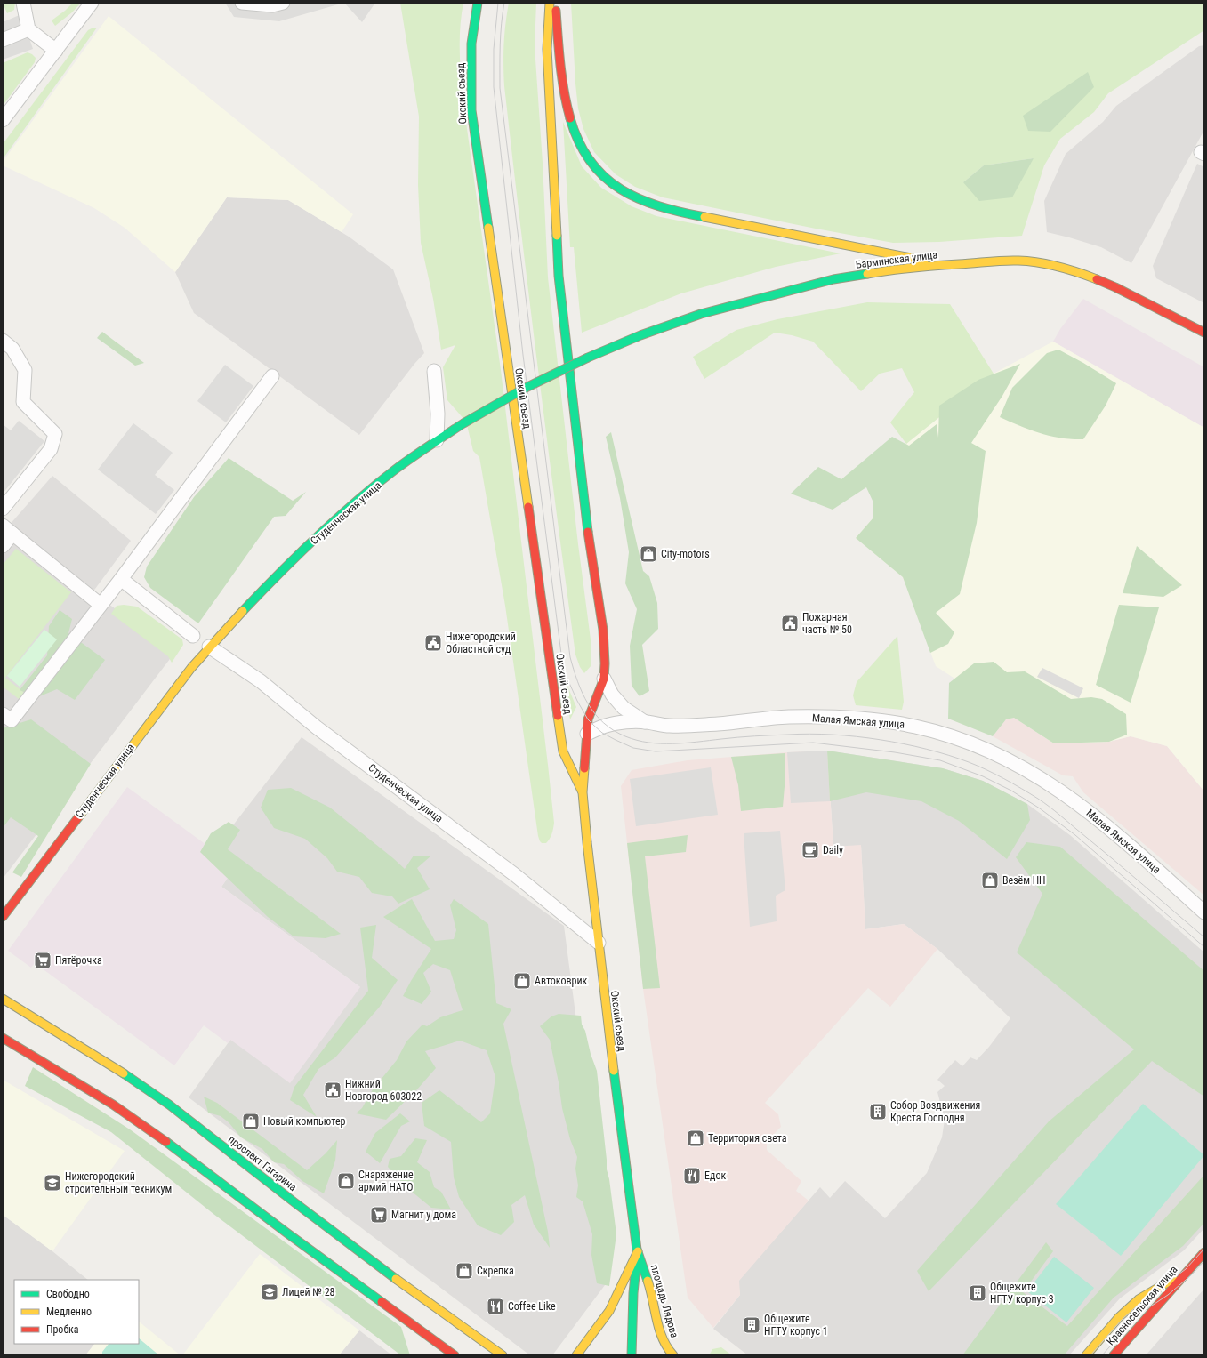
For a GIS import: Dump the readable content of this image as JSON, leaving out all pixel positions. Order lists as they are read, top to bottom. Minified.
{"streets":{"main road":["Окский съезд","Барминская улица","Студенческая улица","проспект Гагарина","площадь Лядова","Красносельская улица"],"street":["Малая Ямская улица"]},"crossings":[["Окский съезд","Студенческая улица"],["Окский съезд","Малая Ямская улица"],["Окский съезд","площадь Лядова"],["Барминская улица","Студенческая улица"]],"places":{"shop":["City-motors","Везём НН","Автоковрик","Новый компьютер","Территория света","Снаряжение армий НАТО","Скрепка"],"public building":["Пожарная часть № 50","Нижегородский Областной суд","Нижний Новгород 603022"],"cafe":["Daily"],"supermarket":["Пятёрочка","Магнит у дома"],"building":["Собор Воздвижения Креста Господня","Общежите НГТУ корпус 3","Общежите НГТУ корпус 1"],"restaurant":["Едок","Coffee Like"],"school or university":["Нижегородский строительный техникум","Лицей № 28"]},"legend":["Свободно","Медленно","Пробка"]}
